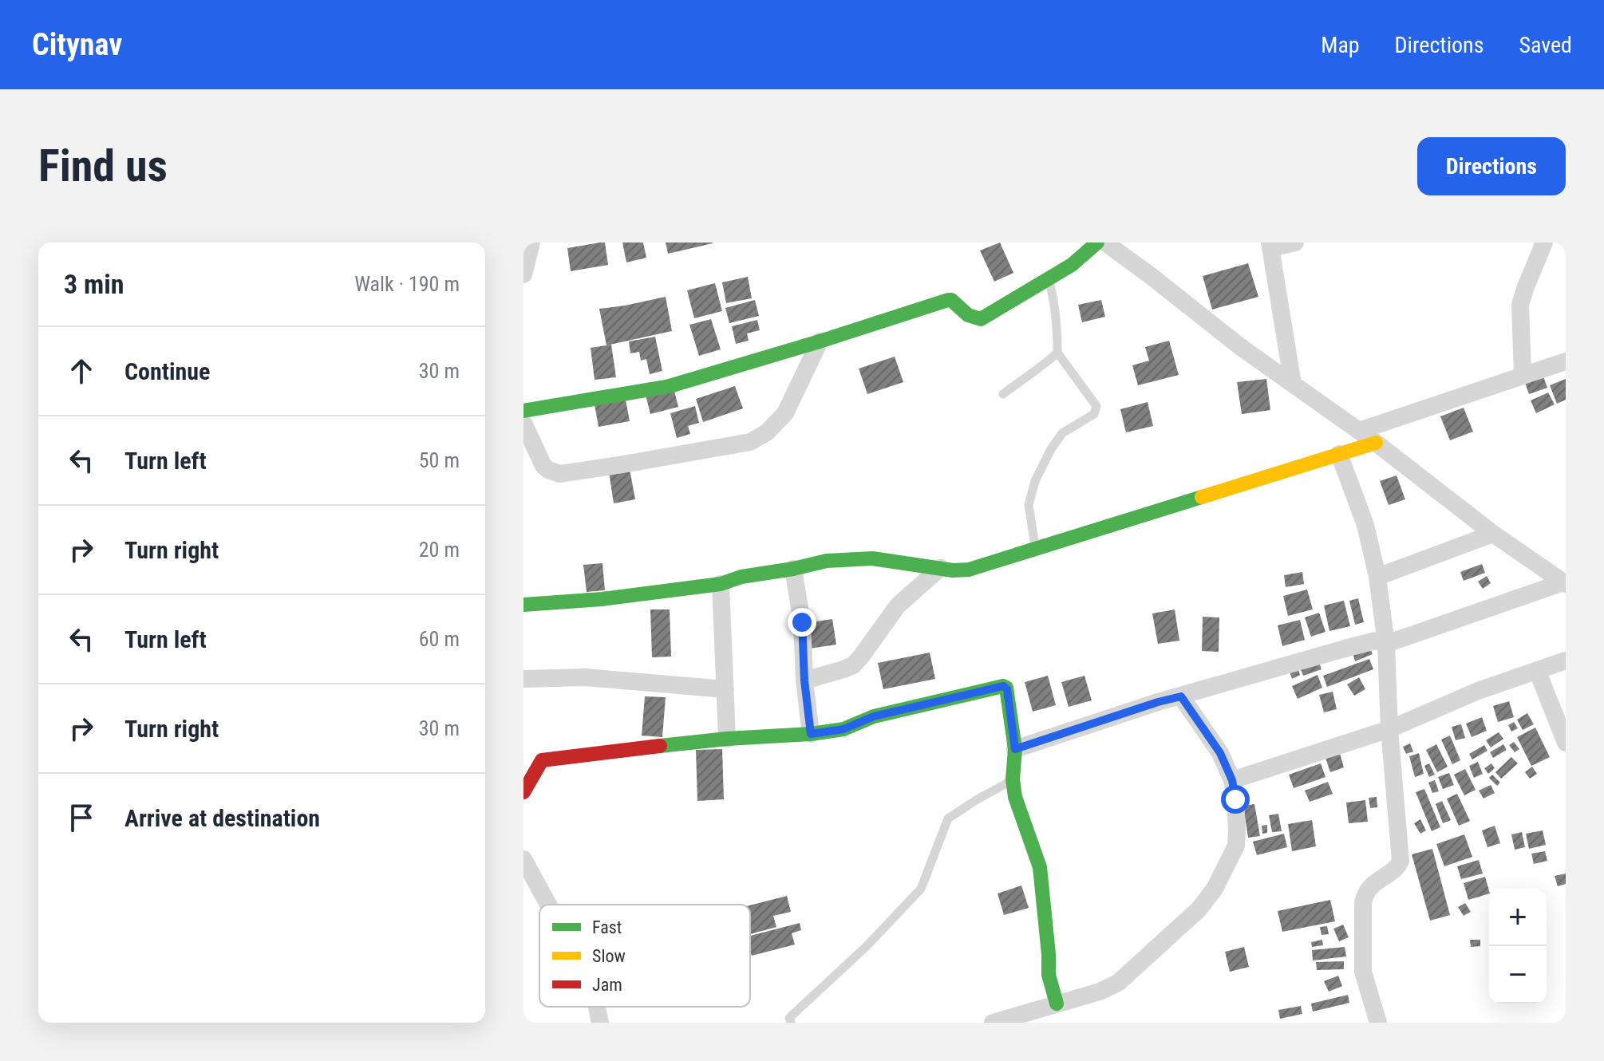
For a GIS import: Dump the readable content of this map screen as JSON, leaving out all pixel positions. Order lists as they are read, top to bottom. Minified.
{"legend":["Fast","Slow","Jam"],"page":{"header":"Citynav","nav":["Map","Directions","Saved"],"buttons":"Directions","title":"Find us","heading":["3 min","Walk · 190 m"],"list":[["Continue","30 m"],["Turn left","50 m"],["Turn right","20 m"],["Turn left","60 m"],["Turn right","30 m"],"Arrive at destination"],"map_buttons":["+","−"]}}
